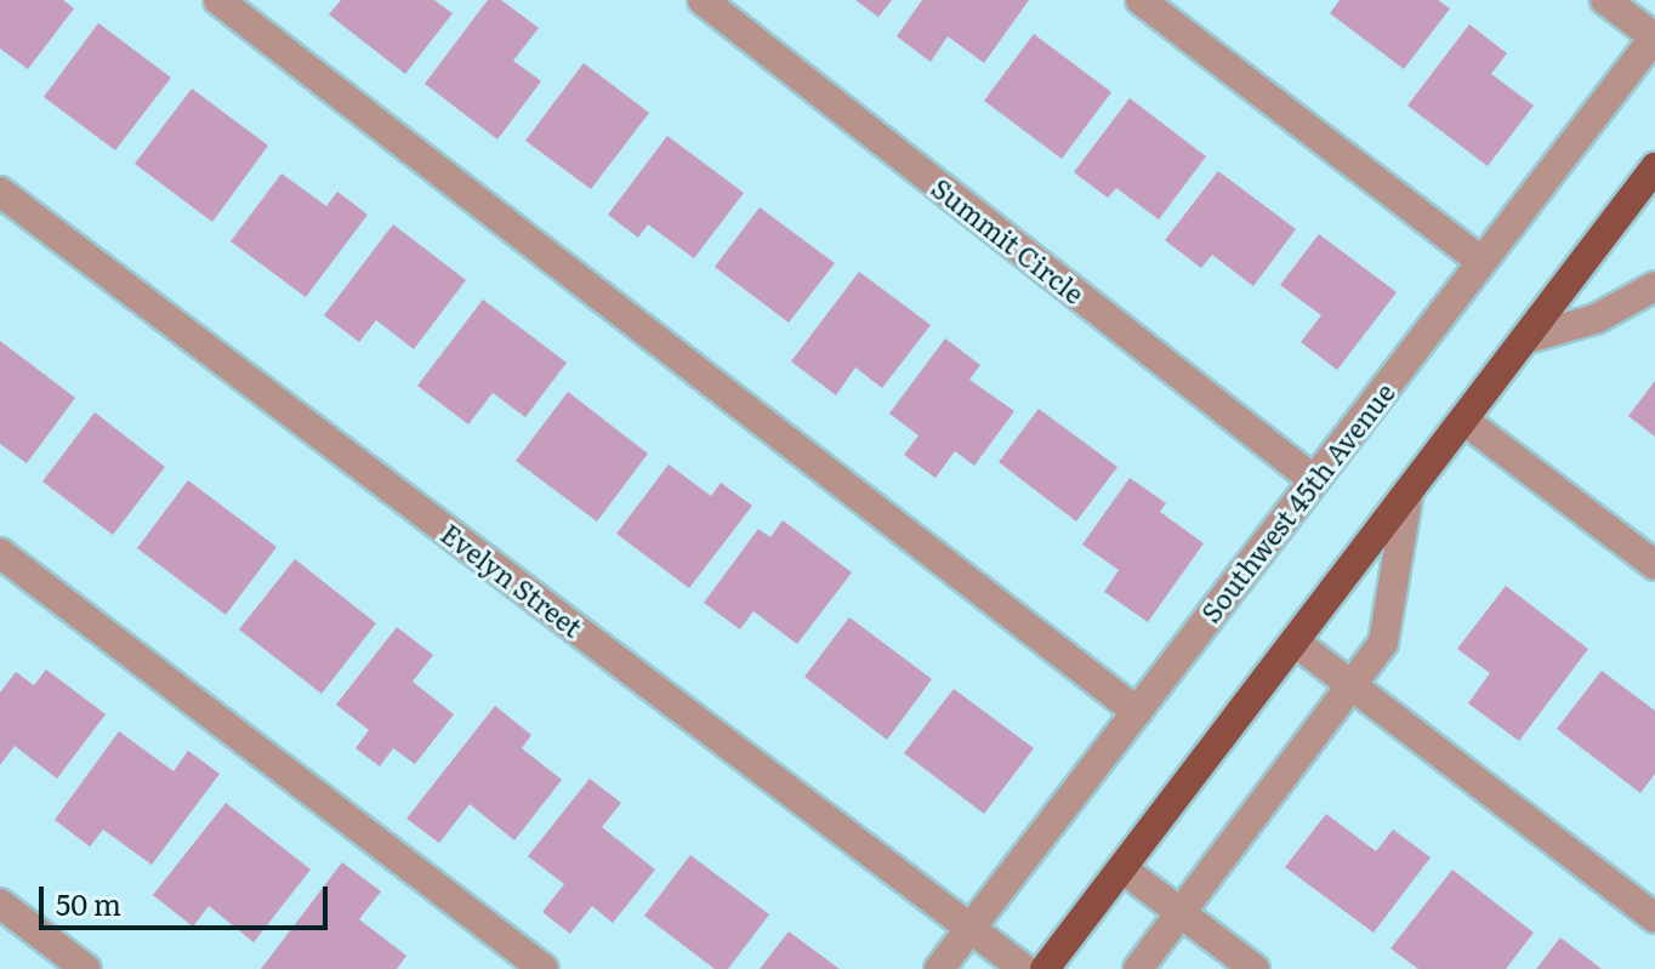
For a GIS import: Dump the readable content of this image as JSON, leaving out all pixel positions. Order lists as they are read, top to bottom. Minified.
{"streets":{"street":["Summit Circle","Southwest 45th Avenue","Evelyn Street"]},"crossings":[["Summit Circle","Southwest 45th Avenue"],["Southwest 45th Avenue","Evelyn Street"]],"scale_bar":"50 m"}
